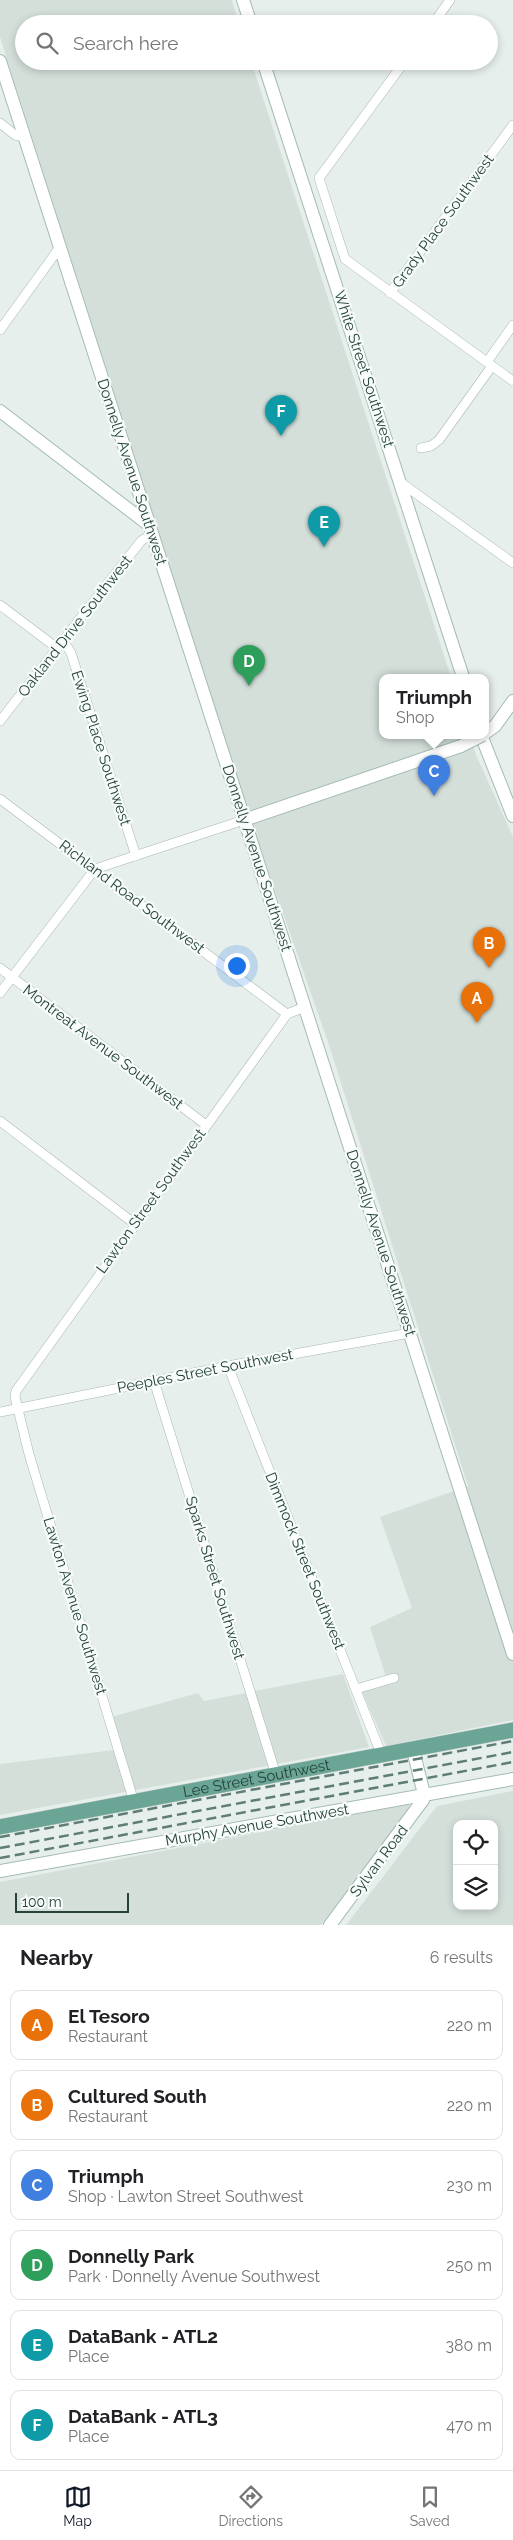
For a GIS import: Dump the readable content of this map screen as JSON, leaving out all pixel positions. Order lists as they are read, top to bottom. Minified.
{"streets":{"main road":["Lee Street Southwest"],"street":["Grady Place Southwest","White Street Southwest","Donnelly Avenue Southwest","Oakland Drive Southwest","Ewing Place Southwest","Richland Road Southwest","Montreat Avenue Southwest","Lawton Street Southwest","Peeples Street Southwest","Dimmock Street Southwest","Sparks Street Southwest","Lawton Avenue Southwest","Murphy Avenue Southwest","Sylvan Road"]},"crossings":[["Donnelly Avenue Southwest","Oakland Drive Southwest"],["Donnelly Avenue Southwest","Lawton Street Southwest"],["Donnelly Avenue Southwest","Peeples Street Southwest"],["Oakland Drive Southwest","Ewing Place Southwest"],["Richland Road Southwest","Lawton Street Southwest"],["Montreat Avenue Southwest","Lawton Street Southwest"],["Lawton Street Southwest","Peeples Street Southwest"],["Lawton Street Southwest","Lawton Avenue Southwest"],["Peeples Street Southwest","Dimmock Street Southwest"],["Peeples Street Southwest","Sparks Street Southwest"],["Peeples Street Southwest","Lawton Avenue Southwest"],["Dimmock Street Southwest","Lee Street Southwest"],["Sparks Street Southwest","Lee Street Southwest"],["Lawton Avenue Southwest","Lee Street Southwest"],["Murphy Avenue Southwest","Sylvan Road"]],"scale_bar":"100 m","page":{"search":"Search here","pins":["F","E","D","C","B","A"],"popup":["Triumph","Shop"],"scale":"100 m","heading":["Nearby","6 results"],"list":[{"mark":"A","name":"El Tesoro","note":"Restaurant","value":"220 m"},{"mark":"B","name":"Cultured South","note":"Restaurant","value":"220 m"},{"mark":"C","name":"Triumph","note":"Shop · Lawton Street Southwest","value":"230 m"},{"mark":"D","name":"Donnelly Park","note":"Park · Donnelly Avenue Southwest","value":"250 m"},{"mark":"E","name":"DataBank - ATL2","note":"Place","value":"380 m"},{"mark":"F","name":"DataBank - ATL3","note":"Place","value":"470 m"}],"nav":["Map","Directions","Saved"]}}
